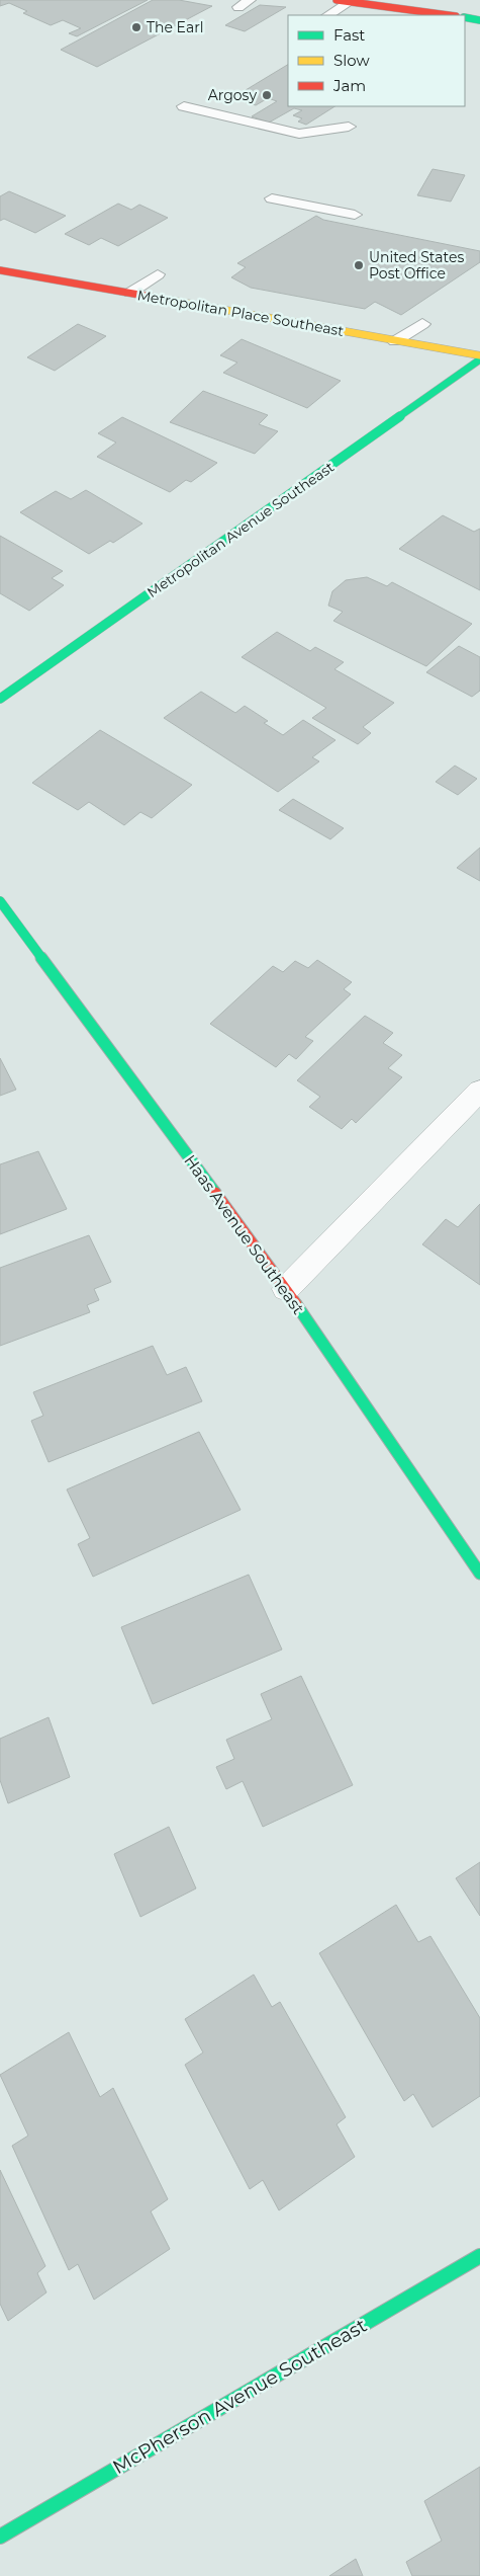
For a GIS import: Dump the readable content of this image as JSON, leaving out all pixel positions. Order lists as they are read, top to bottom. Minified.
{"streets":{"street":["Metropolitan Place Southeast","Metropolitan Avenue Southeast","Haas Avenue Southeast","McPherson Avenue Southeast"]},"places":["The Earl","Argosy","United States Post Office"],"legend":["Fast","Slow","Jam"]}
